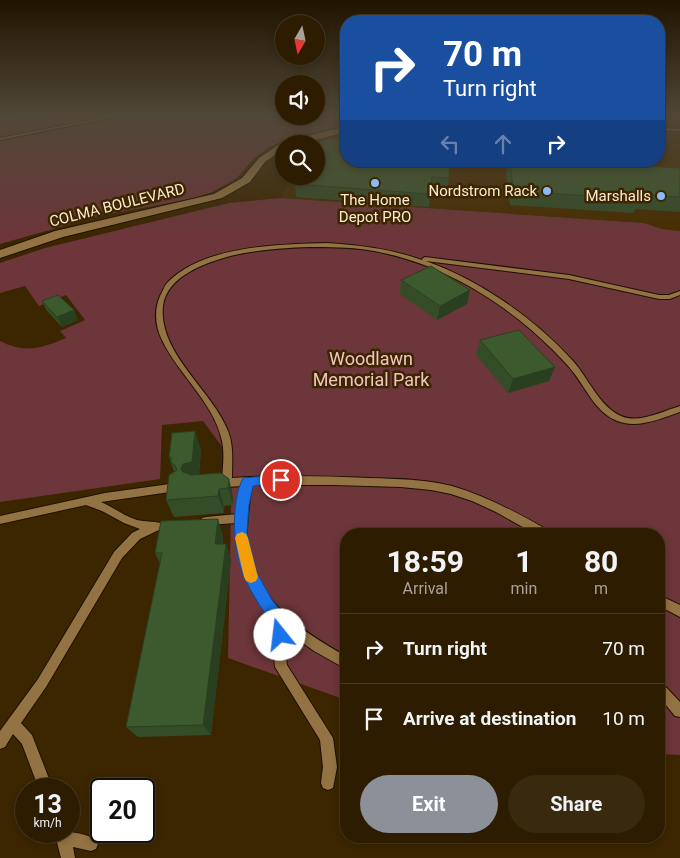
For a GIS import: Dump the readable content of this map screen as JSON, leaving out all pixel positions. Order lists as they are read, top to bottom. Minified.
{"streets":{"street":["COLMA BOULEVARD"]},"parks":["Woodlawn Memorial Park"],"places":["The Home Depot PRO","Nordstrom Rack","Marshalls"],"north":"bottom","page":{"turn":["70 m","Turn right"],"eta":["18:59","Arrival","1","min","80","m"],"list":[{"name":"Turn right","value":"70 m"},{"name":"Arrive at destination","value":"10 m"}],"buttons":["Exit","Share"],"speed":"13 km/h","limit":"20"}}
